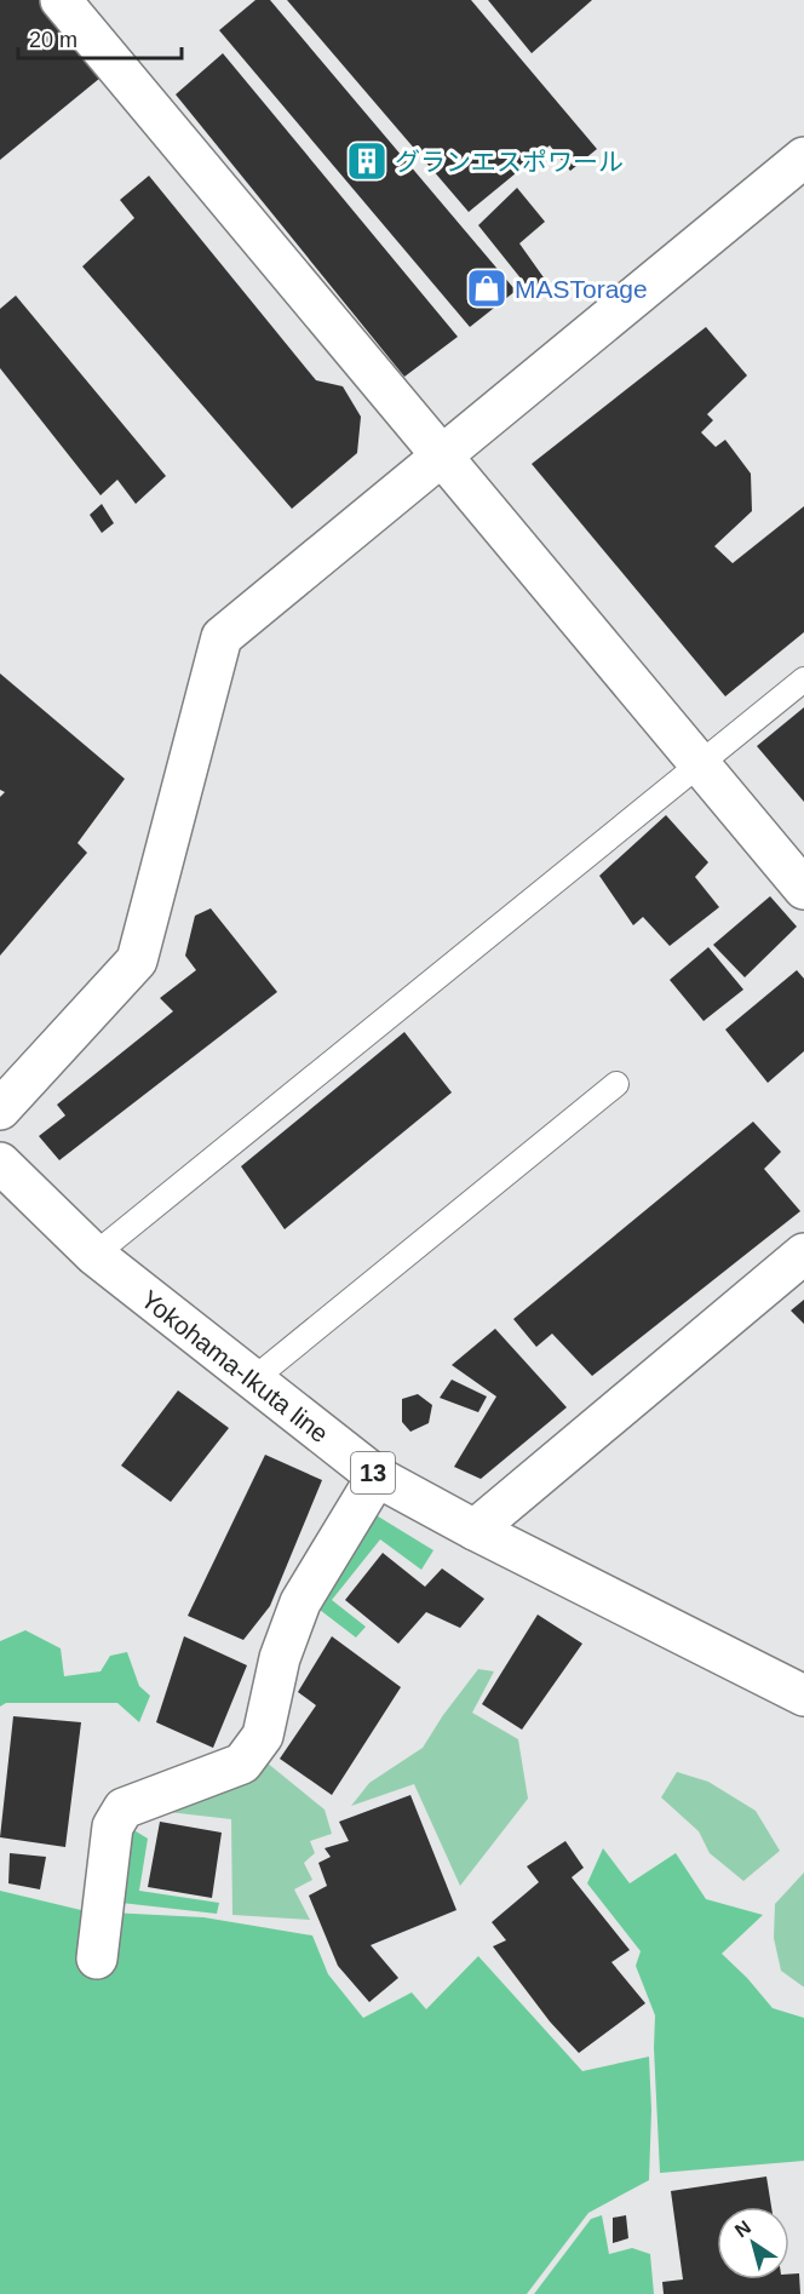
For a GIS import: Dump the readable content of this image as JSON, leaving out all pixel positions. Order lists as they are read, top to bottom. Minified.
{"streets":{"street":["Yokohama-Ikuta line","13"]},"places":{"building":["グランエスポワール"],"shop":["MASTorage"]},"scale_bar":"20 m","north":"top left"}
